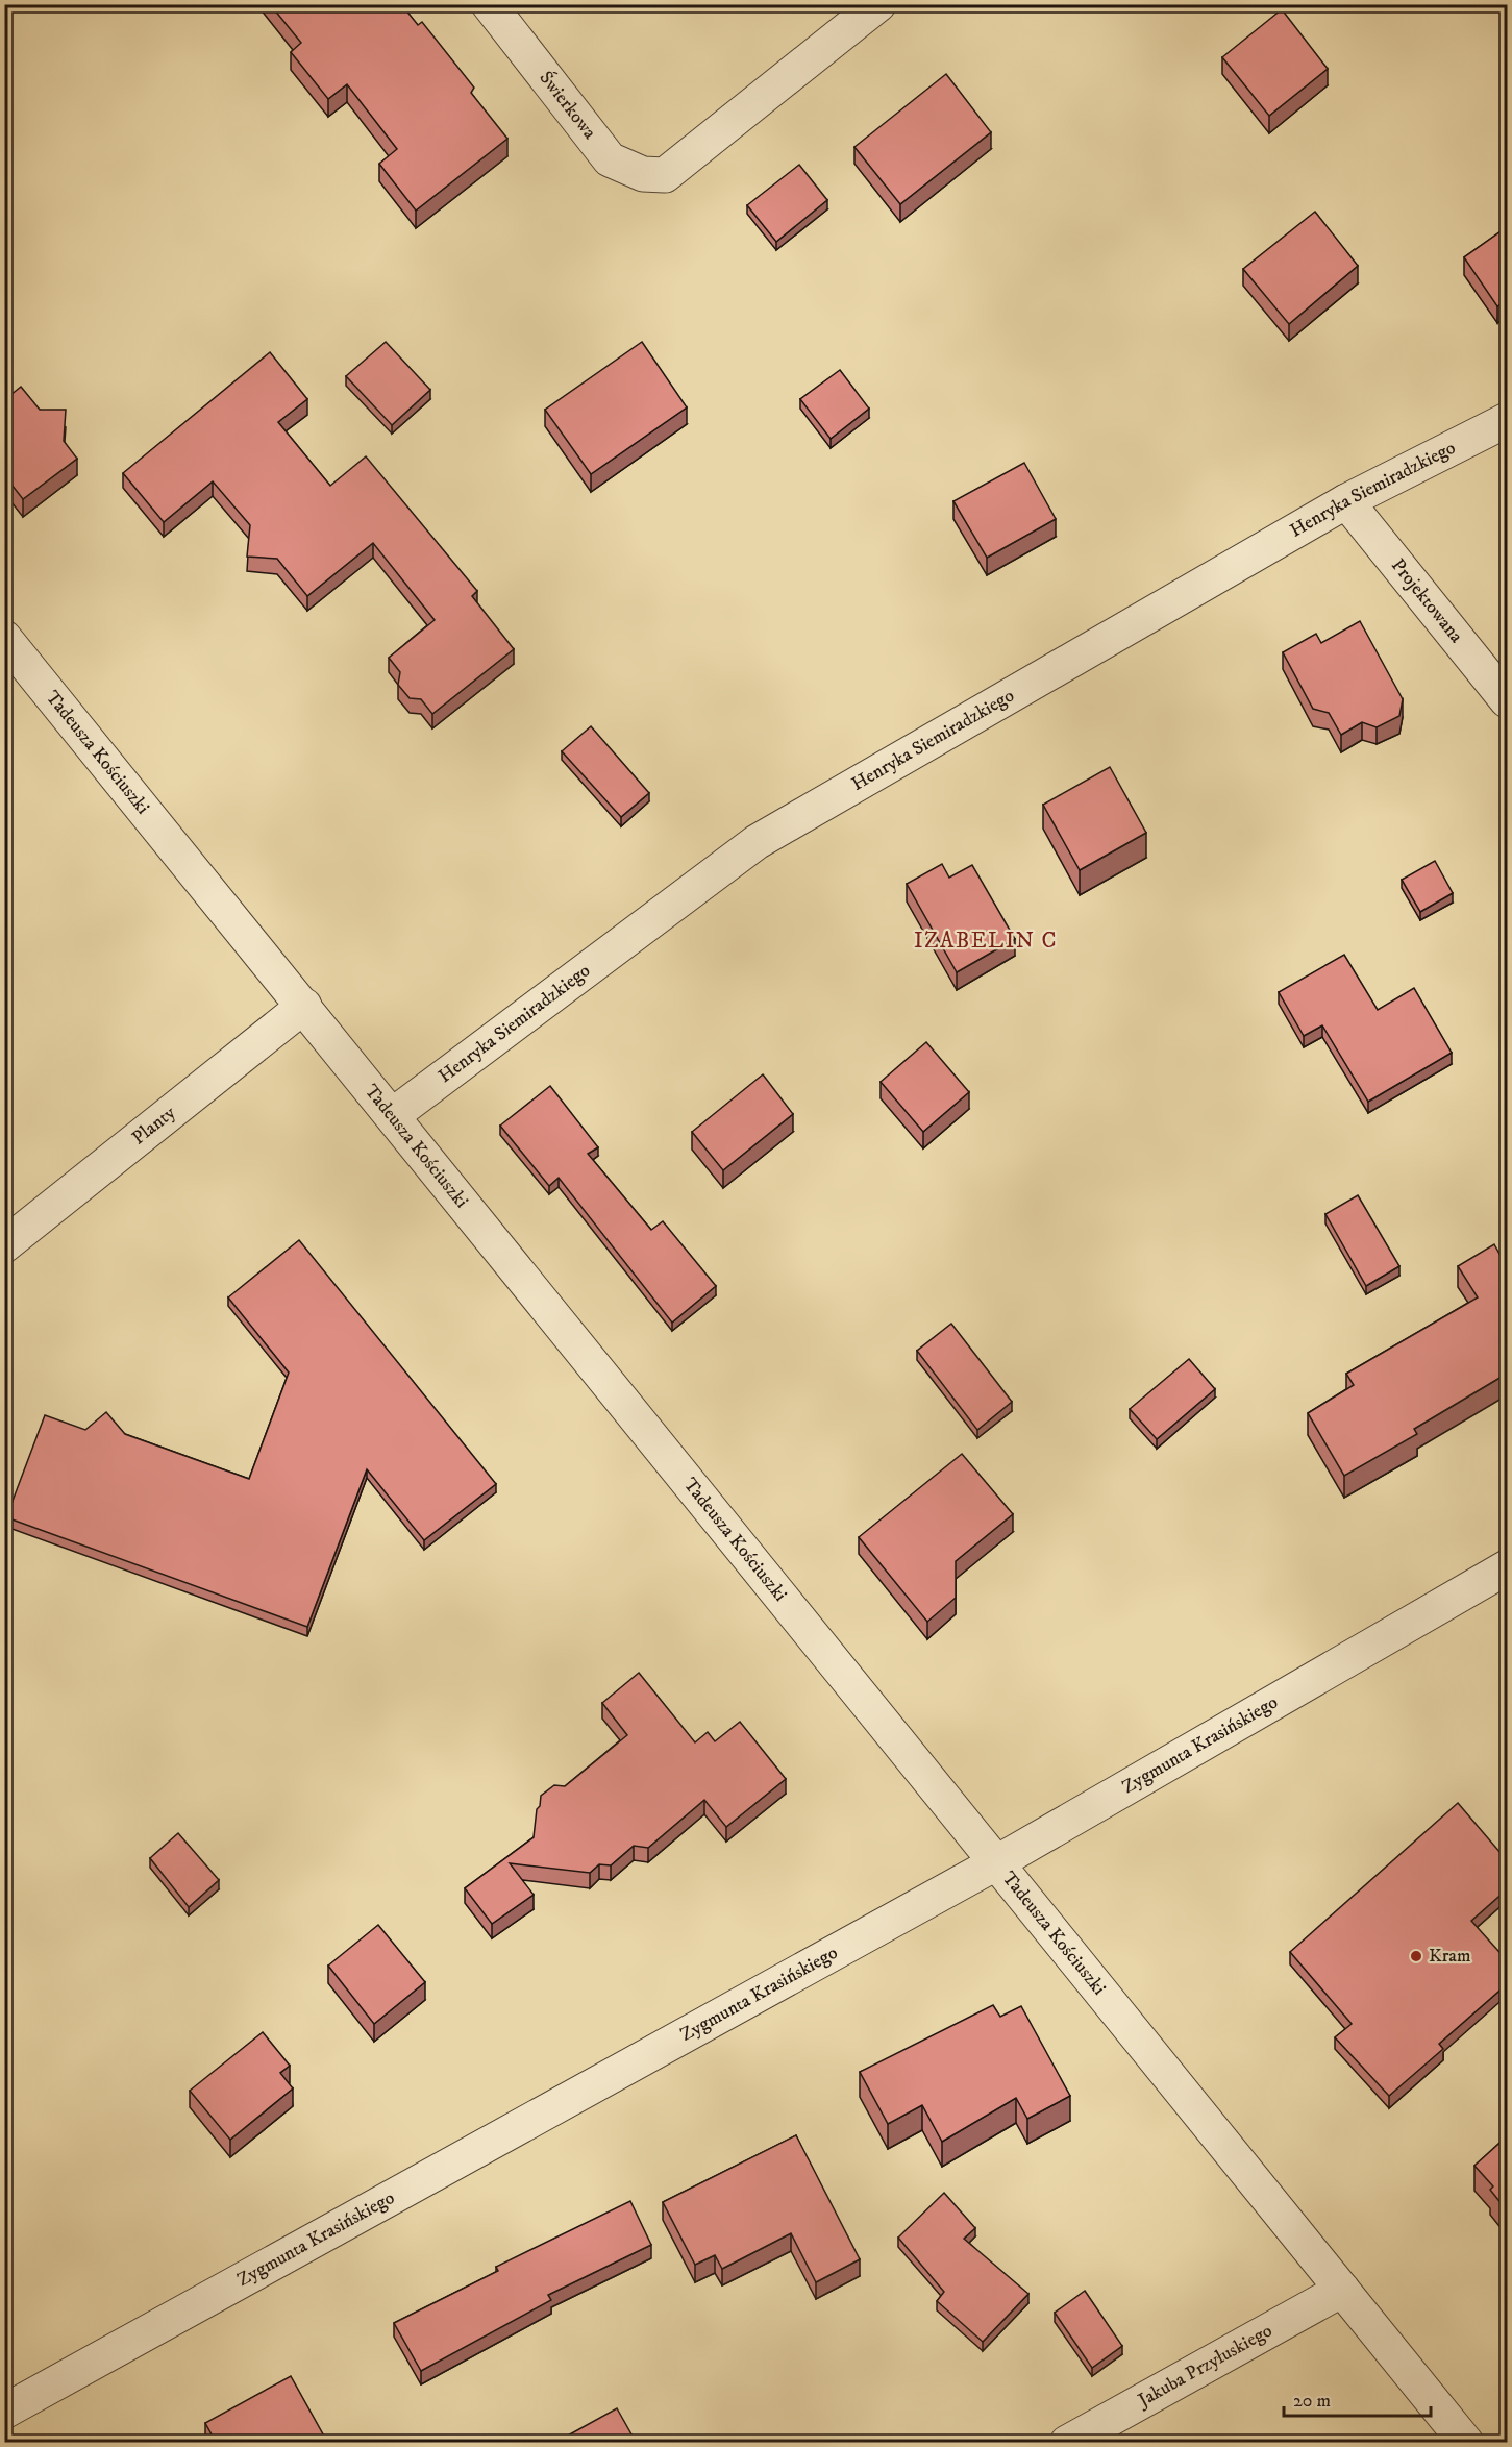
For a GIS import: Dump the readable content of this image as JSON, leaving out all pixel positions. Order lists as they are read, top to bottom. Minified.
{"streets":{"street":["Świerkowa","Henryka Siemiradzkiego","Projektowana","Tadeusza Kościuszki","Planty","Zygmunta Krasińskiego","Jakuba Przyłuskiego"]},"crossings":[["Henryka Siemiradzkiego","Projektowana"],["Henryka Siemiradzkiego","Tadeusza Kościuszki"],["Tadeusza Kościuszki","Planty"],["Tadeusza Kościuszki","Zygmunta Krasińskiego"],["Tadeusza Kościuszki","Jakuba Przyłuskiego"]],"districts":["IZABELIN C"],"places":["Kram"],"scale_bar":"20 m"}
